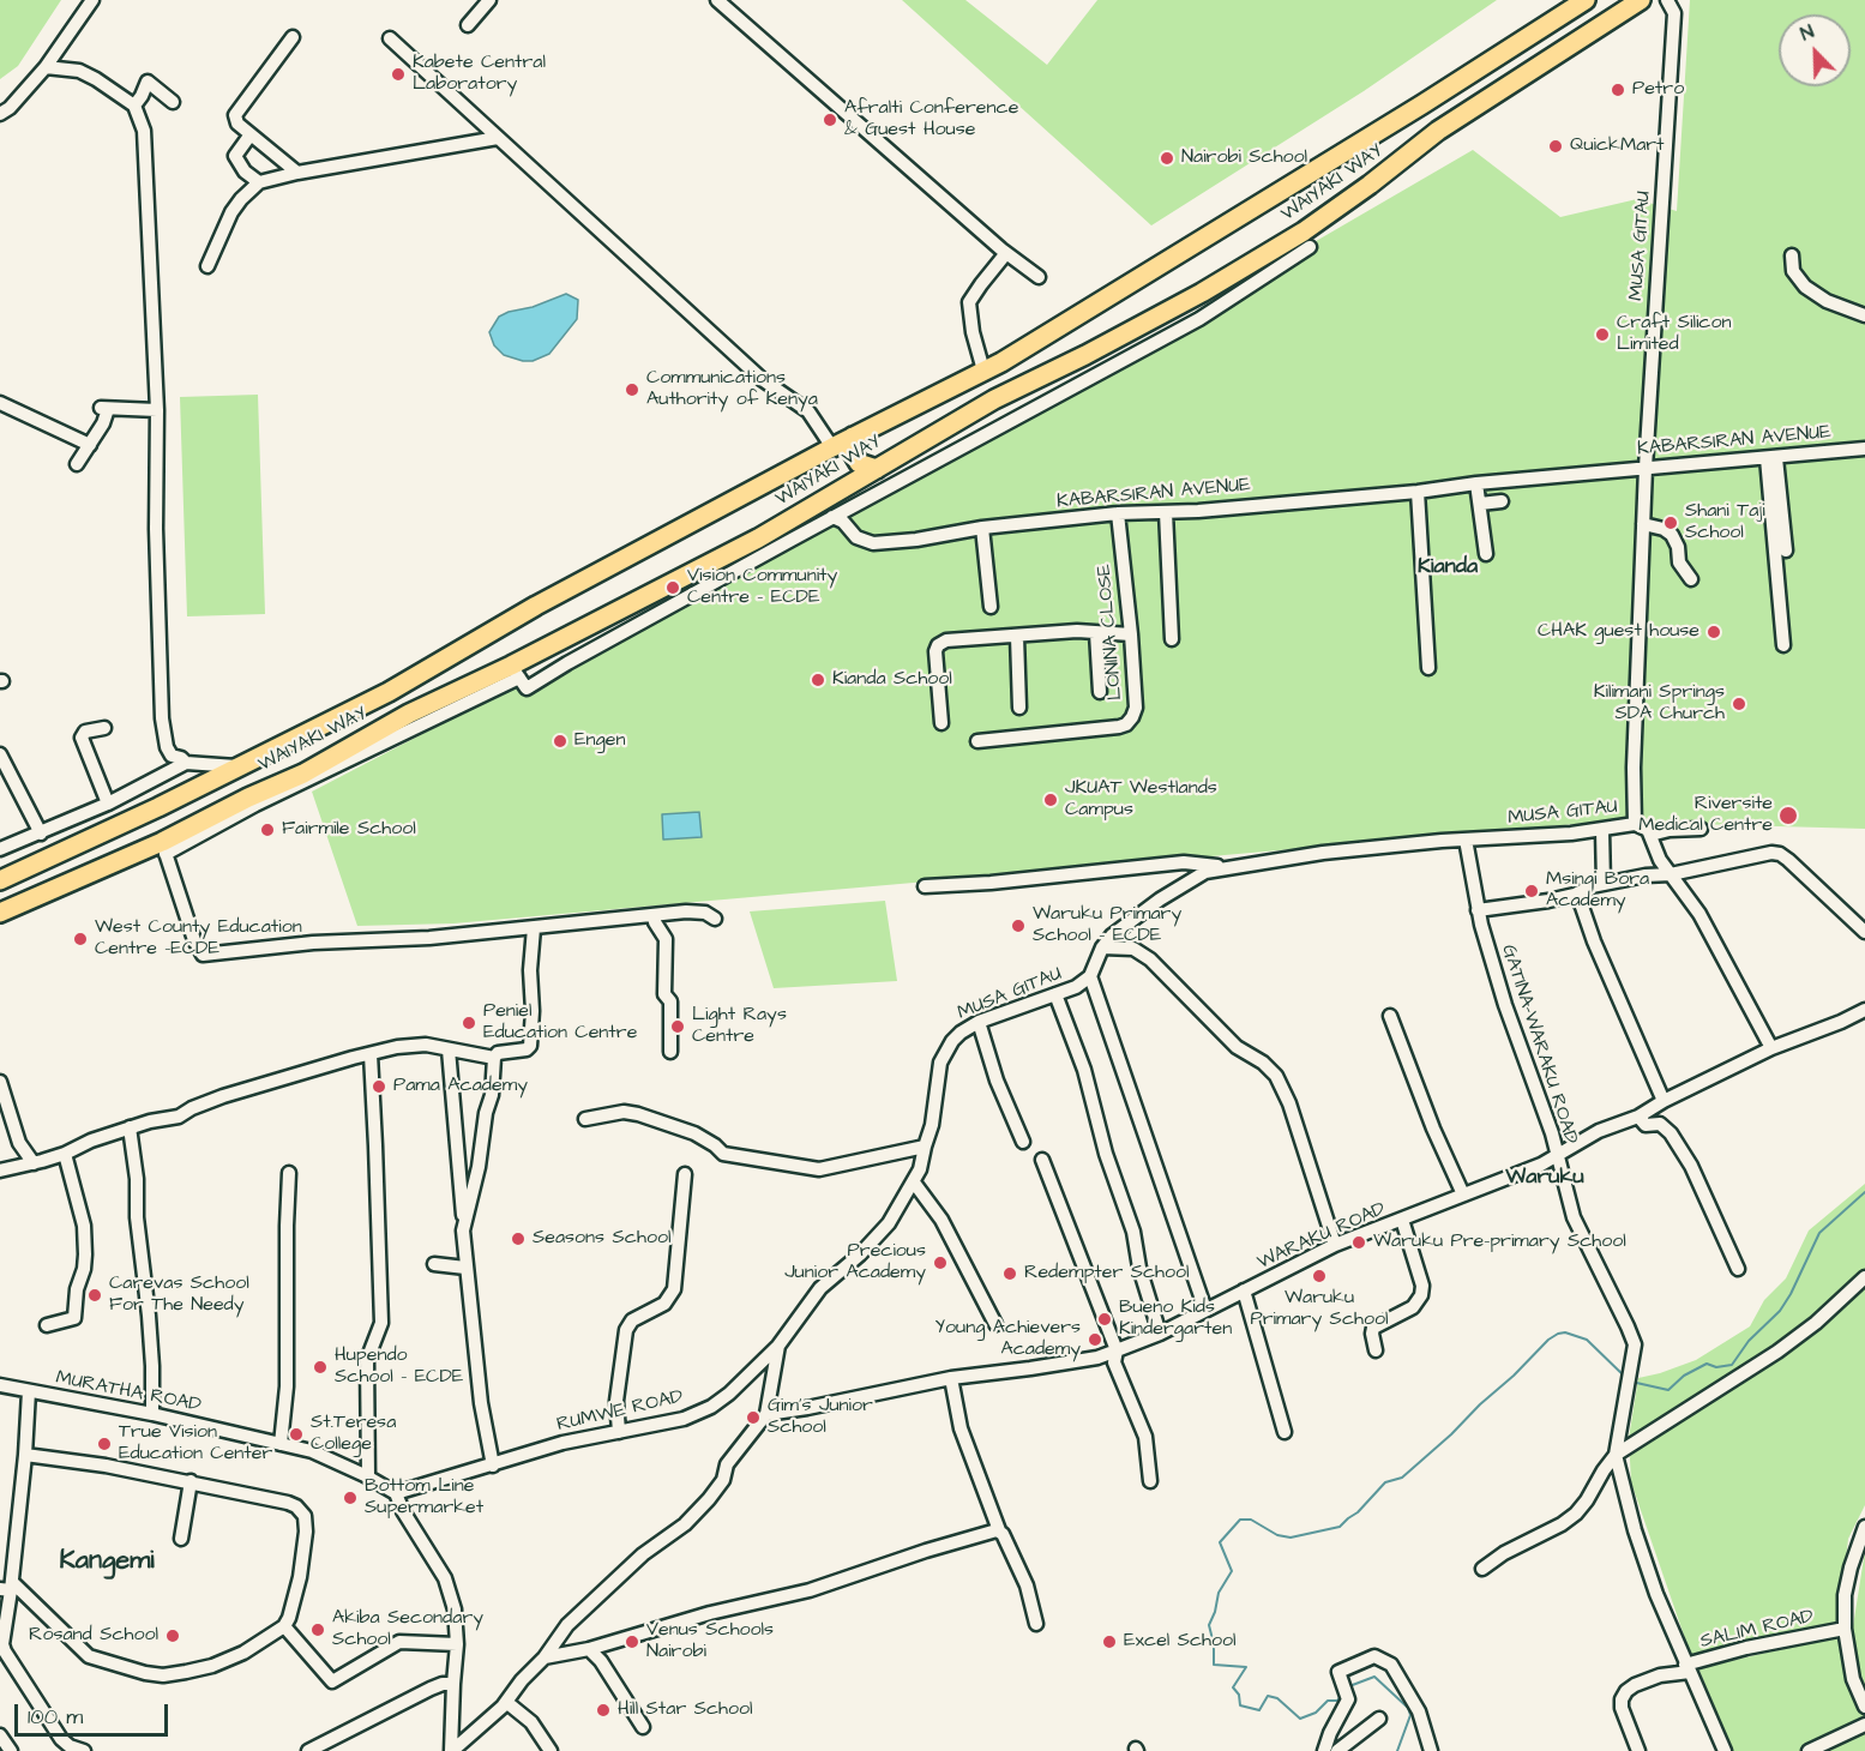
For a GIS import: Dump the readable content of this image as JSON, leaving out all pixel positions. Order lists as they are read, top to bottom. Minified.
{"streets":{"highway":["WAIYAKI WAY"],"street":["MUSA GITAU","KABARSIRAN AVENUE","LONINA CLOSE","GATINA-WARAKU ROAD","WARAKU ROAD","MURATHA ROAD","RUMWE ROAD","SALIM ROAD"]},"crossings":[["MUSA GITAU","KABARSIRAN AVENUE"],["MUSA GITAU","GATINA-WARAKU ROAD"],["MUSA GITAU","RUMWE ROAD"],["KABARSIRAN AVENUE","LONINA CLOSE"],["GATINA-WARAKU ROAD","WARAKU ROAD"],["GATINA-WARAKU ROAD","SALIM ROAD"],["MURATHA ROAD","RUMWE ROAD"]],"districts":["Kianda","Waruku","Kangemi"],"places":["Kabete Central Laboratory","Petro","Afralti Conference & Guest House","QuickMart","Nairobi School","Craft Silicon Limited","Communications Authority of Kenya","Shani Taji School","Vision Community Centre - ECDE","CHAK guest house","Kianda School","Kilimani Springs SDA Church","Engen","JKUAT Westlands Campus","Riversite Medical Centre","Fairmile School","Msingi Bora Academy","Waruku Primary School - ECDE","West County Education Centre -ECDE","Peniel Education Centre","Light Rays Centre","Pama Academy","Seasons School","Waruku Pre-primary School","Precious Junior Academy","Redempter School","Waruku Primary School","Carevas School For The Needy","Bueno Kids Kindergarten","Young Achievers Academy","Hupendo School - ECDE","Gim's Junior School","St.Teresa College","True Vision Education Center","Bottom Line Supermarket","Akiba Secondary School","Rosand School","Venus Schools Nairobi","Excel School","Hill Star School"],"scale_bar":"100 m","north":"top left"}
